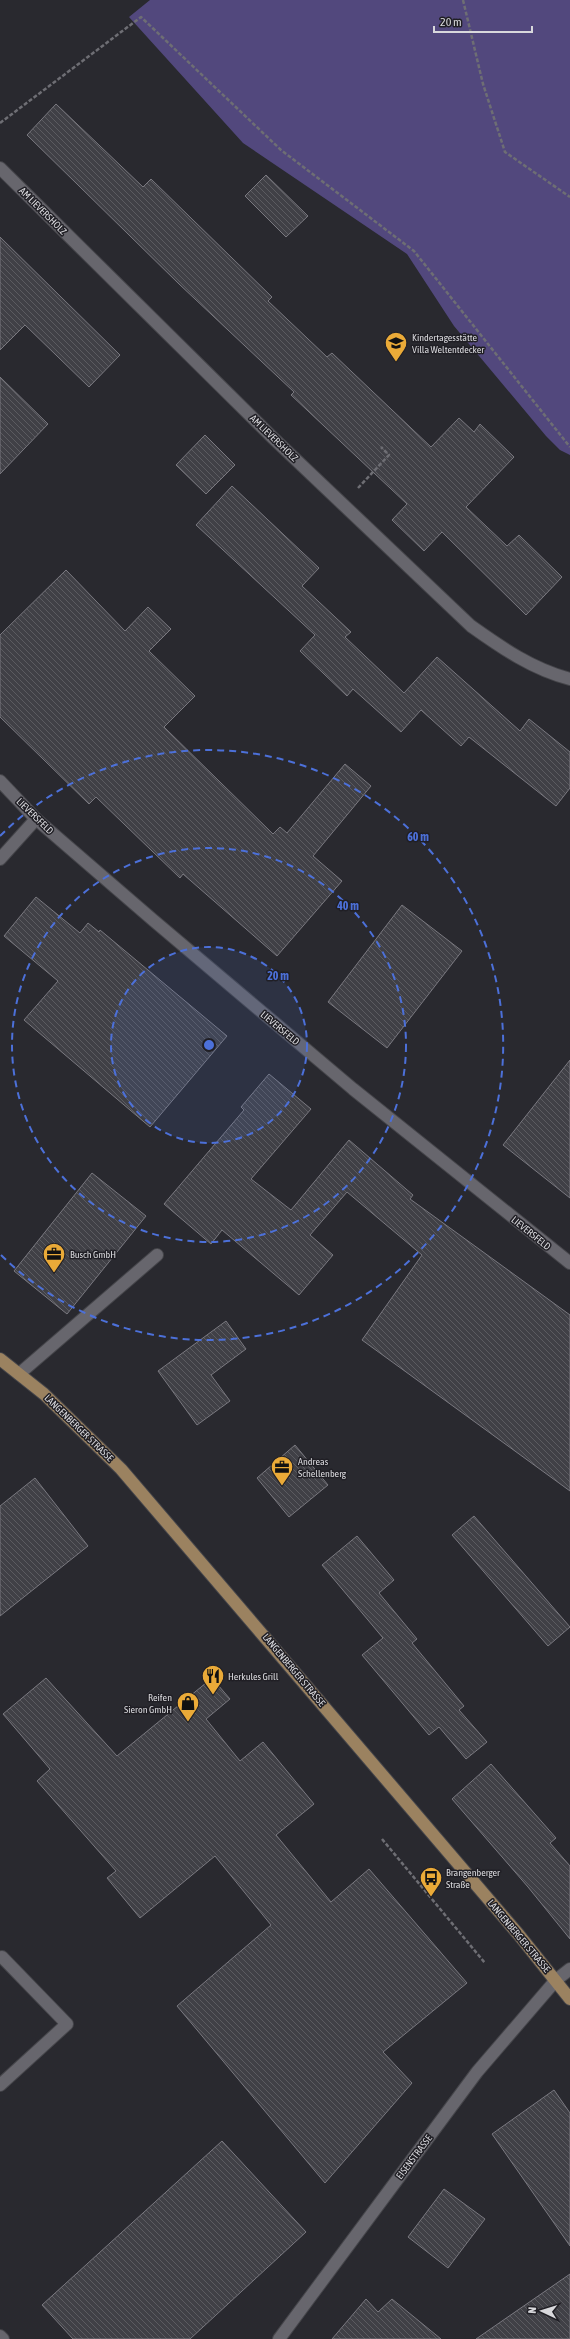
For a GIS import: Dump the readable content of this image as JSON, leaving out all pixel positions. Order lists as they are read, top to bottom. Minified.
{"streets":{"main road":["LANGENBERGER STRASSE"],"street":["AM LIEVERSHOLZ","LIEVERSFELD","EISENSTRASSE"]},"crossings":[["LANGENBERGER STRASSE","EISENSTRASSE"]],"places":{"school or university":["Kindertagesstätte Villa Weltentdecker"],"office":["Busch GmbH","Andreas Schellenberg"],"restaurant":["Herkules Grill"],"shop":["Reifen Sieron GmbH"],"bus stop":["Brangenberger Straße"]},"scale_bar":"20 m","north":"left","rings":["60 m","40 m","20 m"]}
